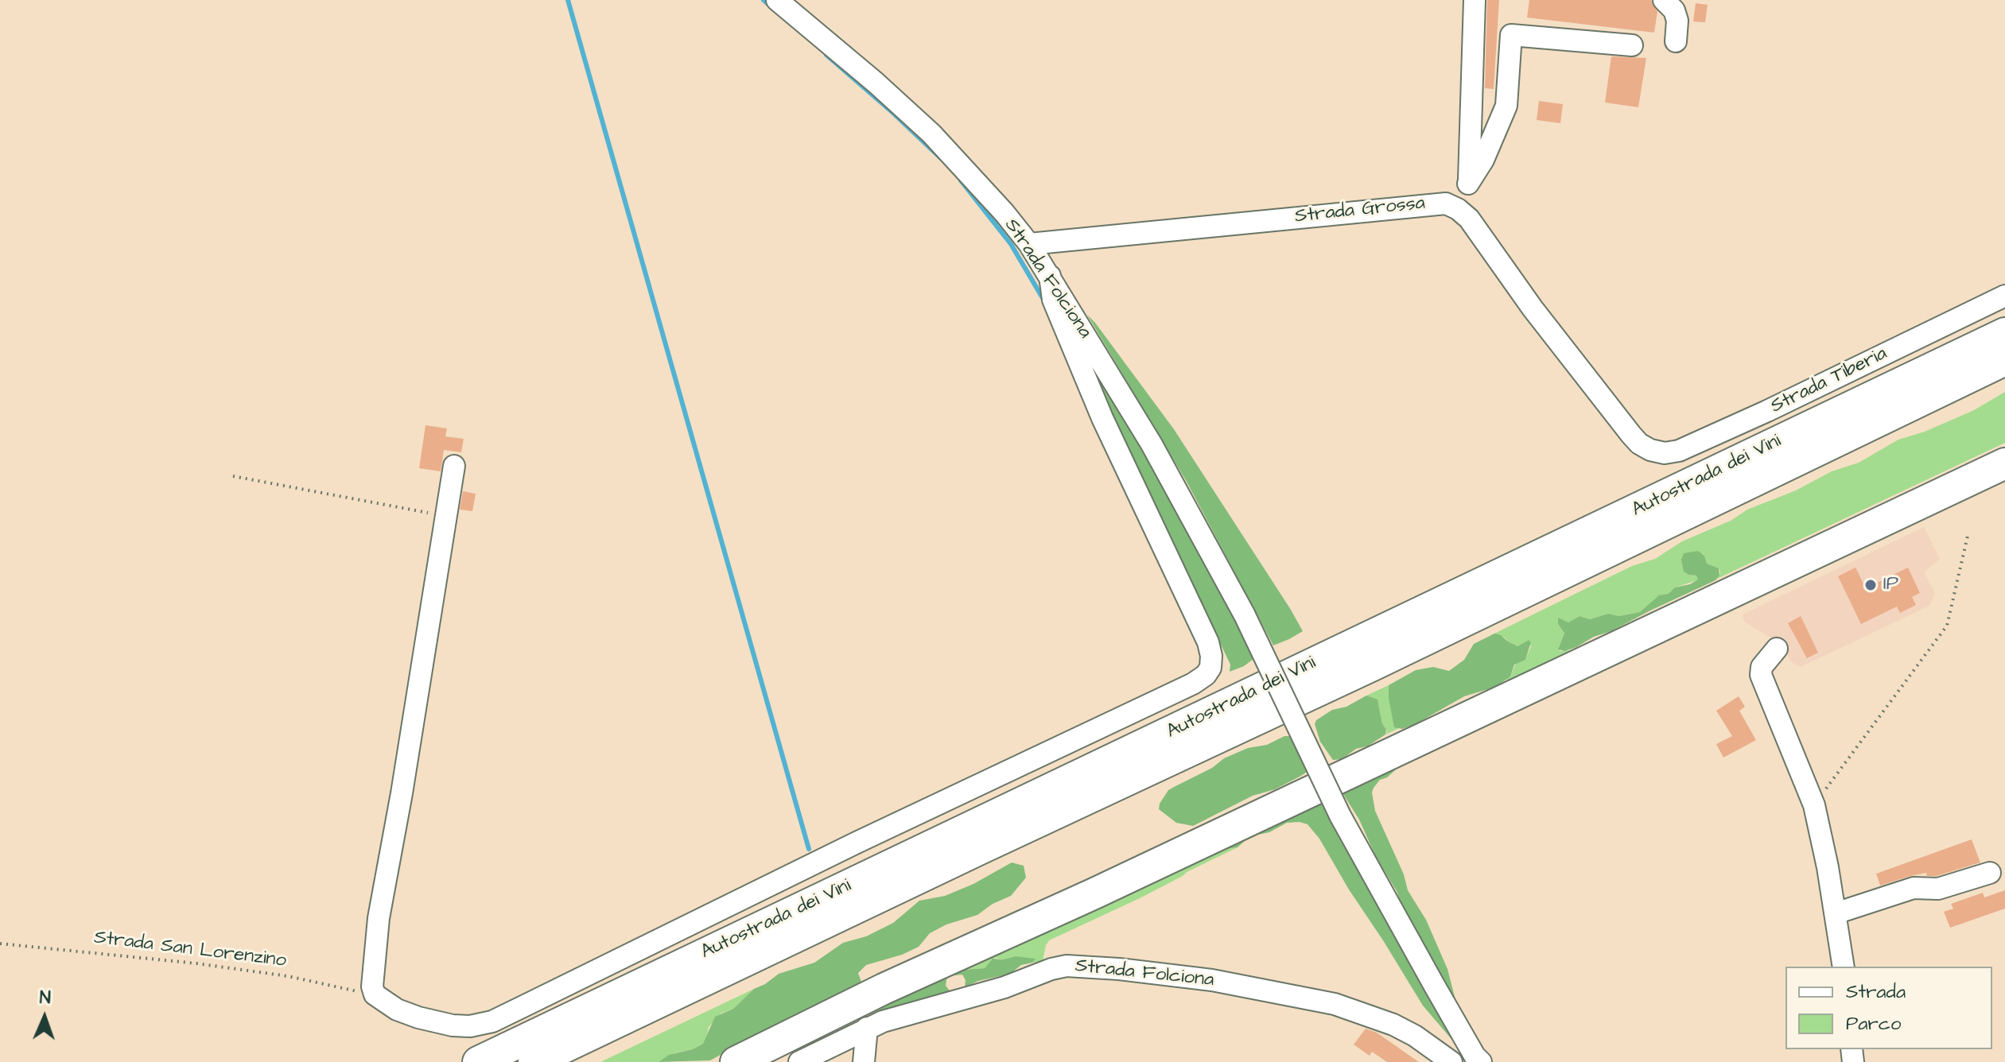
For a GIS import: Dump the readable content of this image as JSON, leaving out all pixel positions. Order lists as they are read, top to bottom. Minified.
{"streets":{"highway":["Autostrada dei Vini"],"street":["Strada Grossa","Strada Folciona","Strada Tiberia"],"path":["Strada San Lorenzino"]},"crossings":[["Strada Grossa","Strada Folciona"],["Strada Grossa","Strada Tiberia"]],"places":["IP"],"legend":["Strada","Parco"],"north":"top"}
